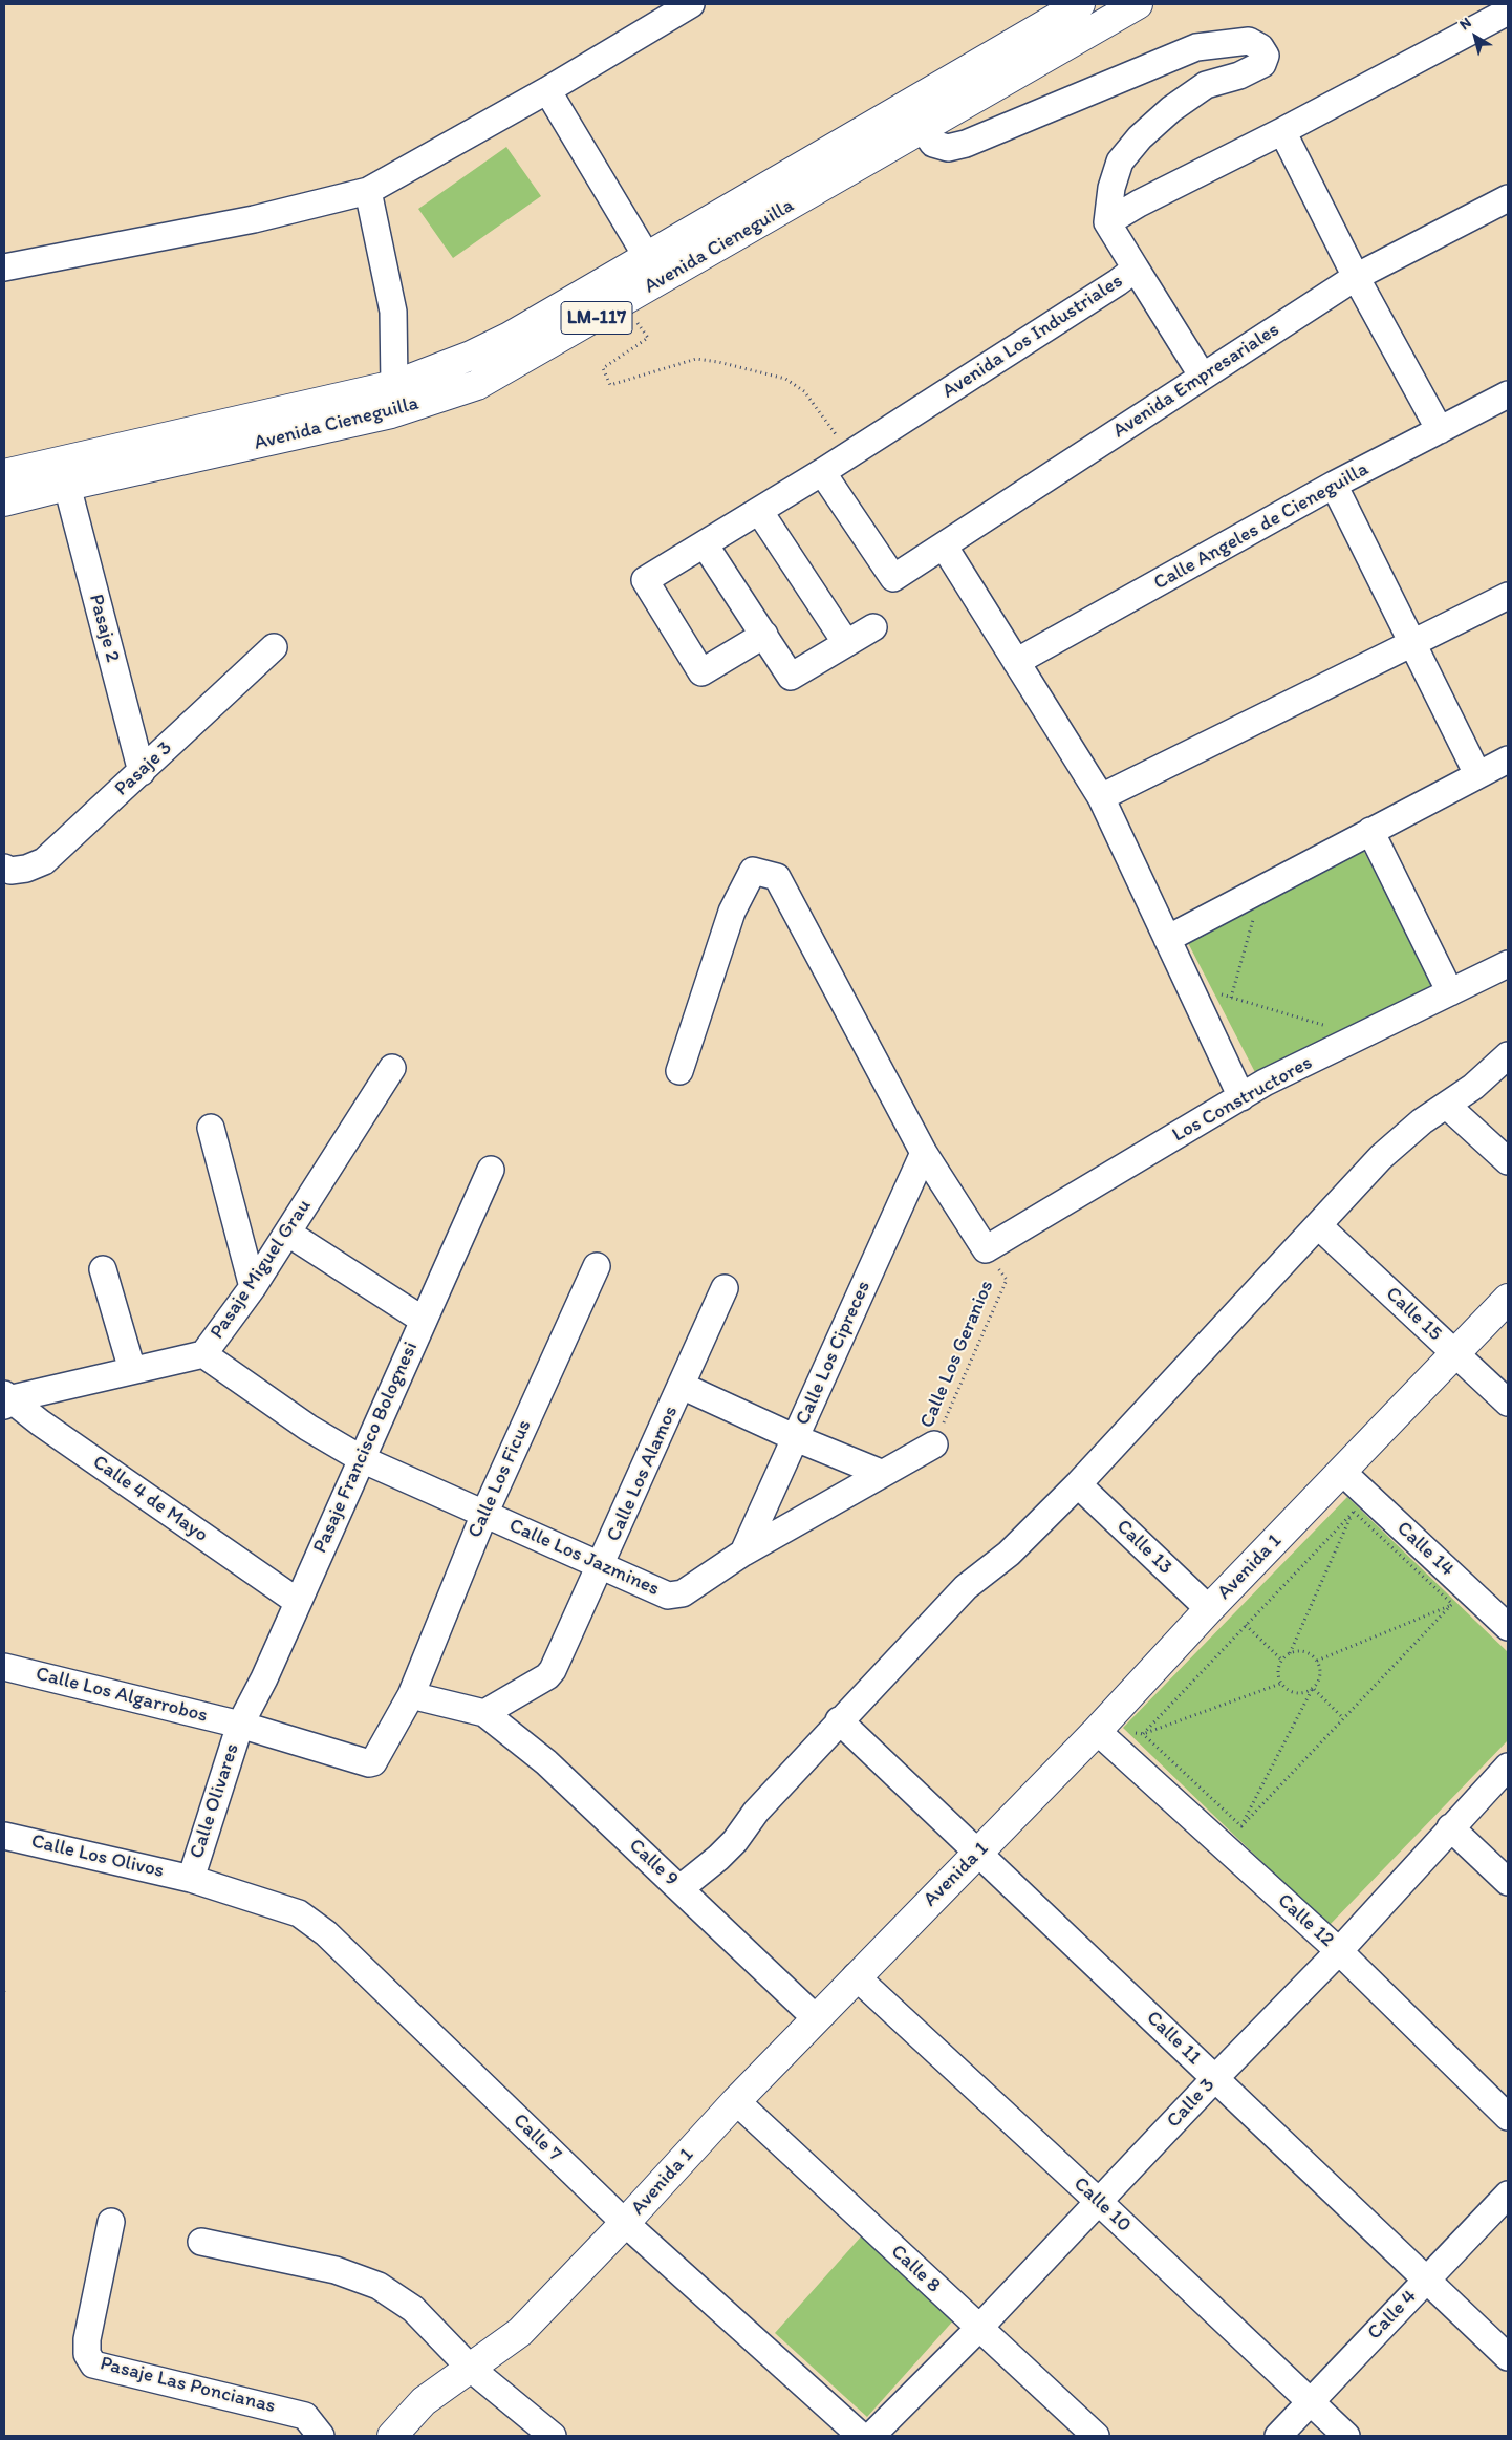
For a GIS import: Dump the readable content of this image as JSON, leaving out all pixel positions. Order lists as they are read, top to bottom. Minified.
{"streets":{"main road":["Avenida Cieneguilla","LM-117","Avenida 1"],"street":["Avenida Los Industriales","Avenida Empresariales","Calle Angeles de Cieneguilla","Pasaje 2","Pasaje 3","Los Constructores","Pasaje Miguel Grau","Calle 15","Calle Los Cipreces","Pasaje Francisco Bolognesi","Calle Los Alamos","Calle Los Ficus","Calle 4 de Mayo","Calle 13","Calle 14","Calle Los Jazmines","Calle Los Algarrobos","Calle Olivares","Calle Los Olivos","Calle 9","Calle 12","Calle 11","Calle 3","Calle 7","Calle 10","Calle 8","Calle 4","Pasaje Las Poncianas"],"path":["Calle Los Geranios"]},"crossings":[["Avenida Cieneguilla","Pasaje 2"],["Avenida Los Industriales","Avenida Empresariales"],["Pasaje 2","Pasaje 3"],["Los Constructores","Calle Los Geranios"],["Pasaje Miguel Grau","Calle 4 de Mayo"],["Pasaje Miguel Grau","Calle Los Jazmines"],["Calle 15","Avenida 1"],["Calle Los Cipreces","Calle Los Jazmines"],["Calle Los Geranios","Calle Los Jazmines"],["Pasaje Francisco Bolognesi","Calle Los Ficus"],["Pasaje Francisco Bolognesi","Calle 4 de Mayo"],["Pasaje Francisco Bolognesi","Calle Los Jazmines"],["Pasaje Francisco Bolognesi","Calle Los Algarrobos"],["Pasaje Francisco Bolognesi","Calle Olivares"],["Calle Los Alamos","Calle Los Jazmines"],["Calle Los Alamos","Calle 9"],["Calle Los Ficus","Calle Los Jazmines"],["Calle Los Ficus","Calle Los Algarrobos"],["Calle Los Ficus","Calle Olivares"],["Calle 13","Avenida 1"],["Calle 14","Avenida 1"],["Avenida 1","Calle 9"],["Avenida 1","Calle 12"],["Avenida 1","Calle 11"],["Avenida 1","Calle 7"],["Avenida 1","Calle 10"],["Avenida 1","Calle 8"],["Calle Los Algarrobos","Calle Olivares"],["Calle Olivares","Calle Los Olivos"],["Calle Olivares","Calle 7"],["Calle Los Olivos","Calle 7"],["Calle 12","Calle 3"],["Calle 11","Calle 3"],["Calle 11","Calle 4"],["Calle 3","Calle 10"],["Calle 3","Calle 8"],["Calle 10","Calle 4"]],"north":"top left"}
